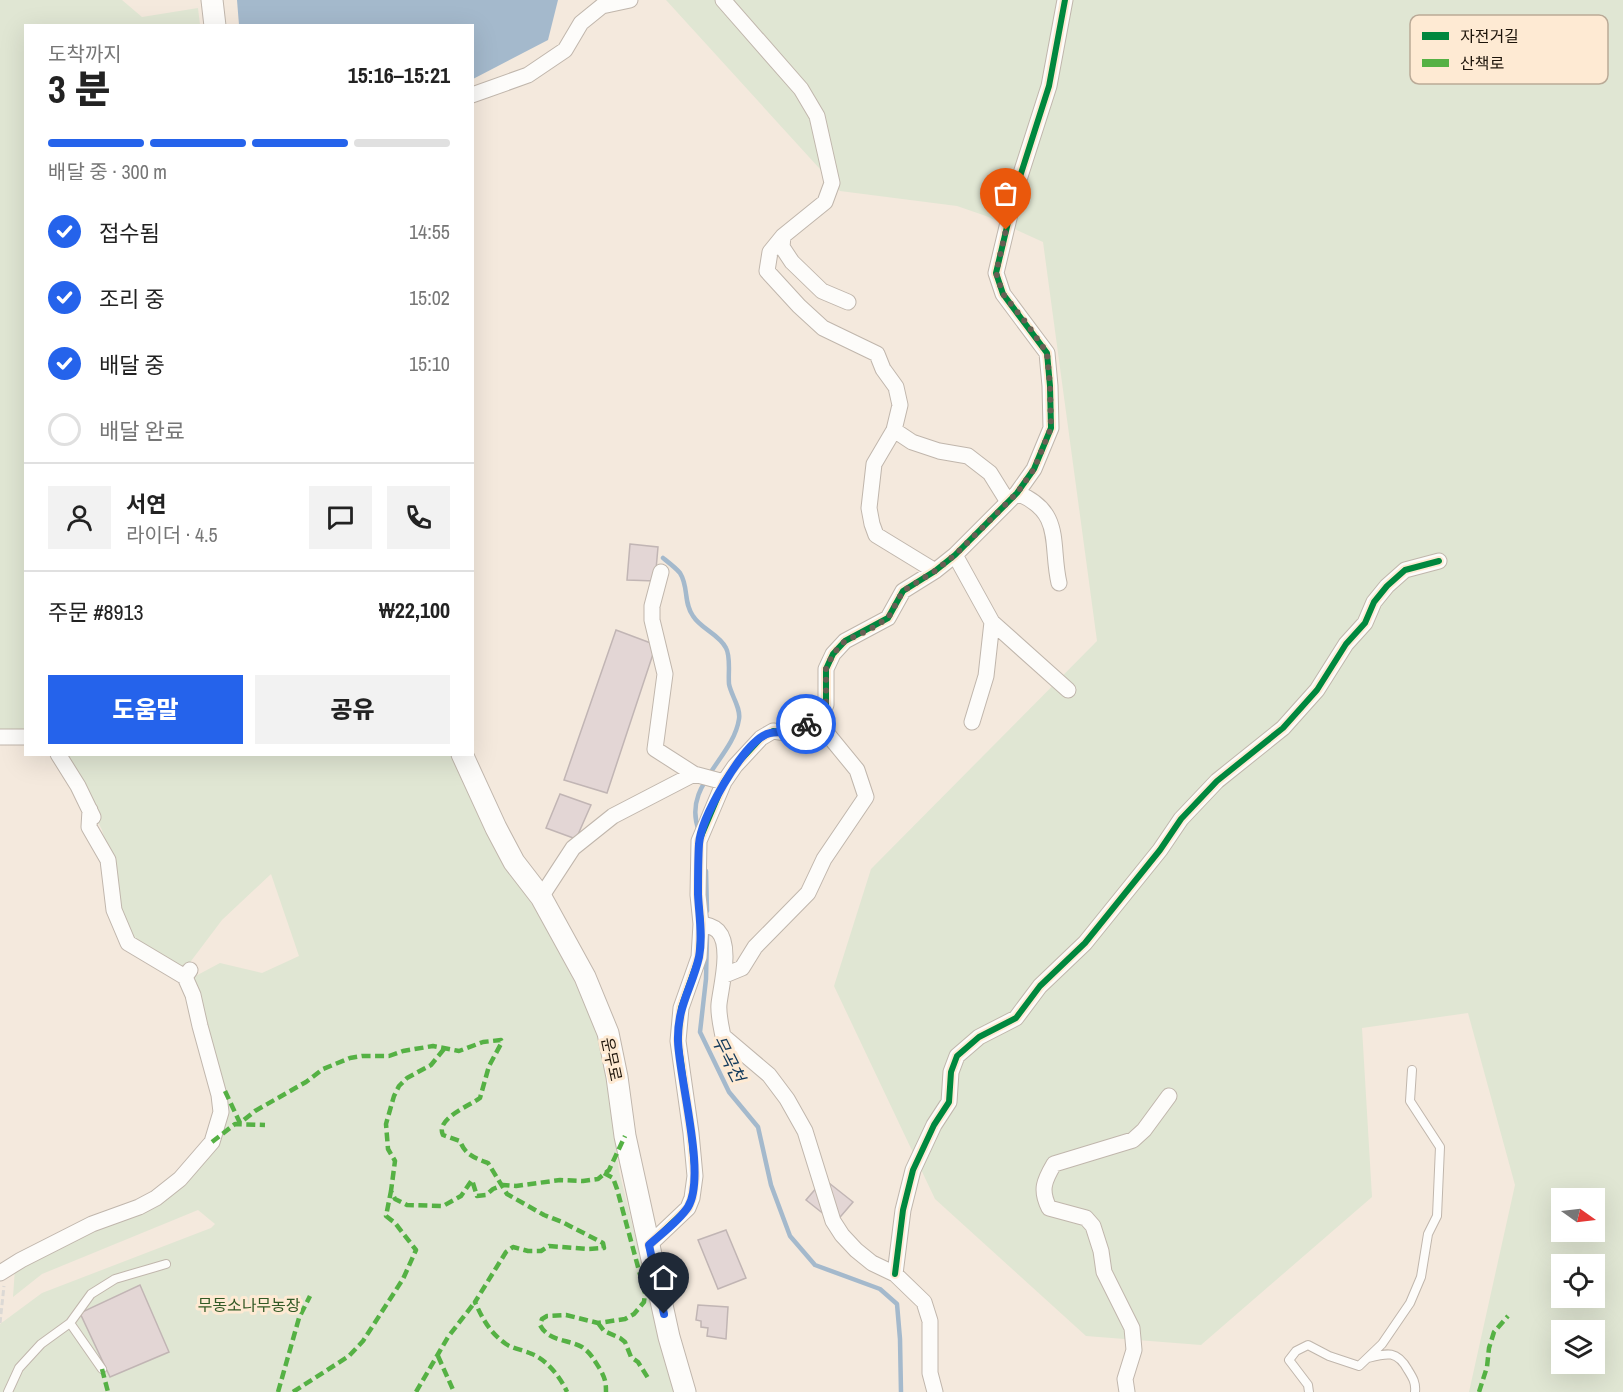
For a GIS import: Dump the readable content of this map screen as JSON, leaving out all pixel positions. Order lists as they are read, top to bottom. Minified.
{"streets":{"street":["운무로"]},"water":["무곡천"],"parks":["무동소나무농장"],"legend":["자전거길","산책로"],"north":"right","page":{"heading":["3 분","도착까지","15:16–15:21"],"panel":["서연","라이더 · 4.5","주문 #8913","₩22,100"],"bar":"배달 중 · 300 m","list":[["접수됨","14:55"],["조리 중","15:02"],["배달 중","15:10"],"배달 완료"],"buttons":["도움말","공유"]}}
